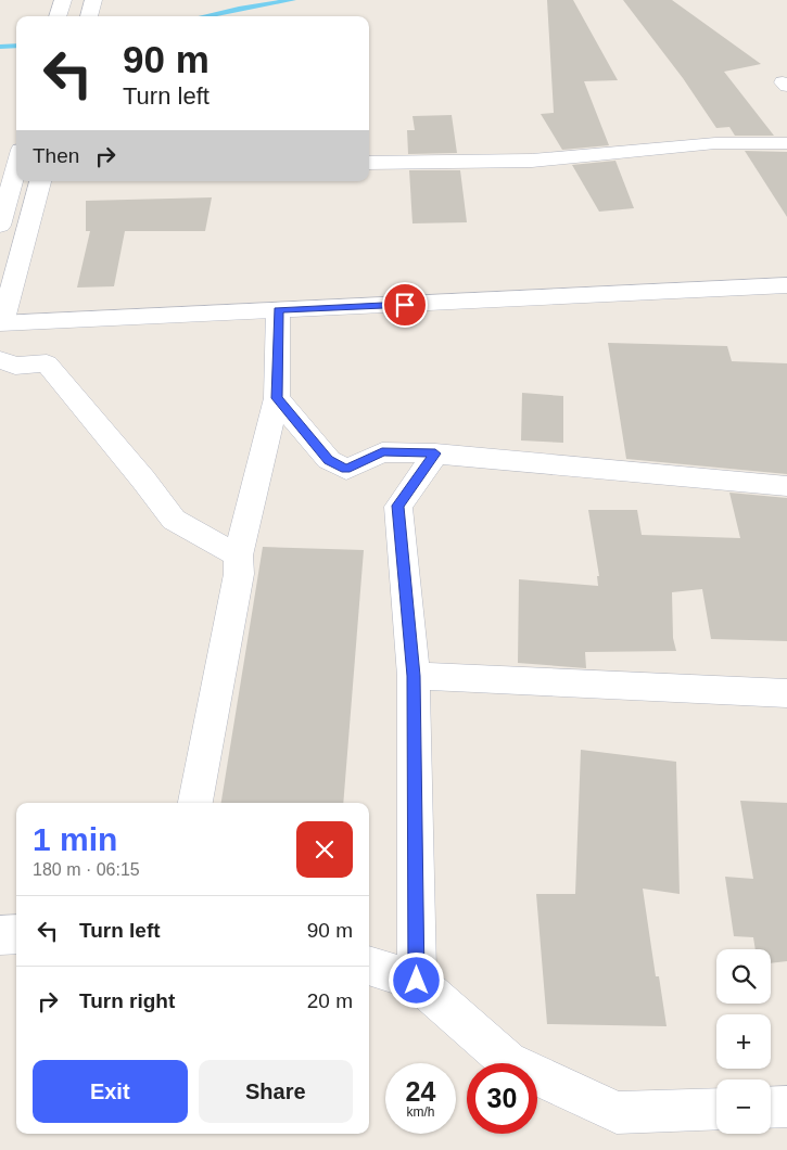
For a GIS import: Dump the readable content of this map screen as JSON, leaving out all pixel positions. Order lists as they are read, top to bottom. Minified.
{"page":{"turn":["90 m","Turn left"],"then":"Then","heading":["1 min","180 m · 06:15"],"list":[{"name":"Turn left","value":"90 m"},{"name":"Turn right","value":"20 m"}],"map_buttons":["+","−"],"buttons":["Exit","Share"],"speed":"24 km/h","limit":"30"}}
